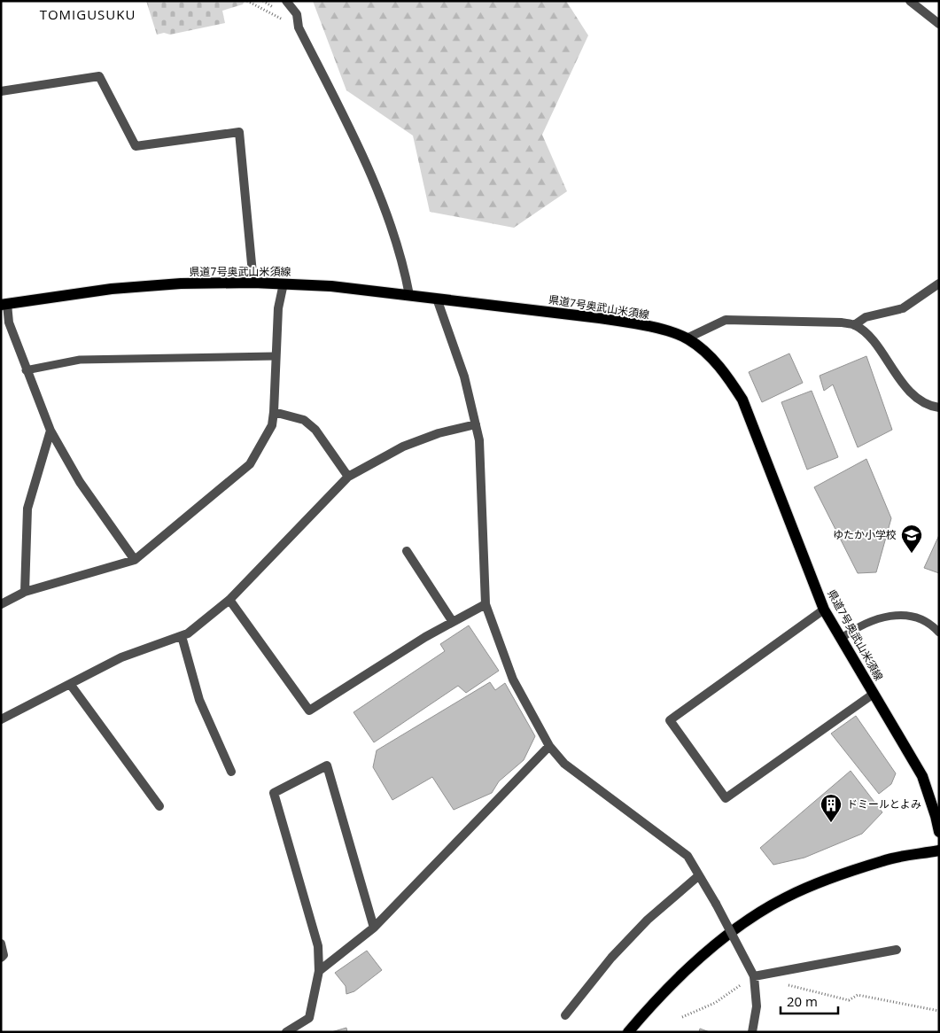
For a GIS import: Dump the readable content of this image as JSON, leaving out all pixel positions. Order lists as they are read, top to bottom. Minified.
{"streets":{"main road":["県道7号奥武山米須線"]},"districts":["TOMIGUSUKU"],"places":{"school or university":["ゆたか小学校"],"building":["ドミールとよみ"]},"scale_bar":"20 m"}
